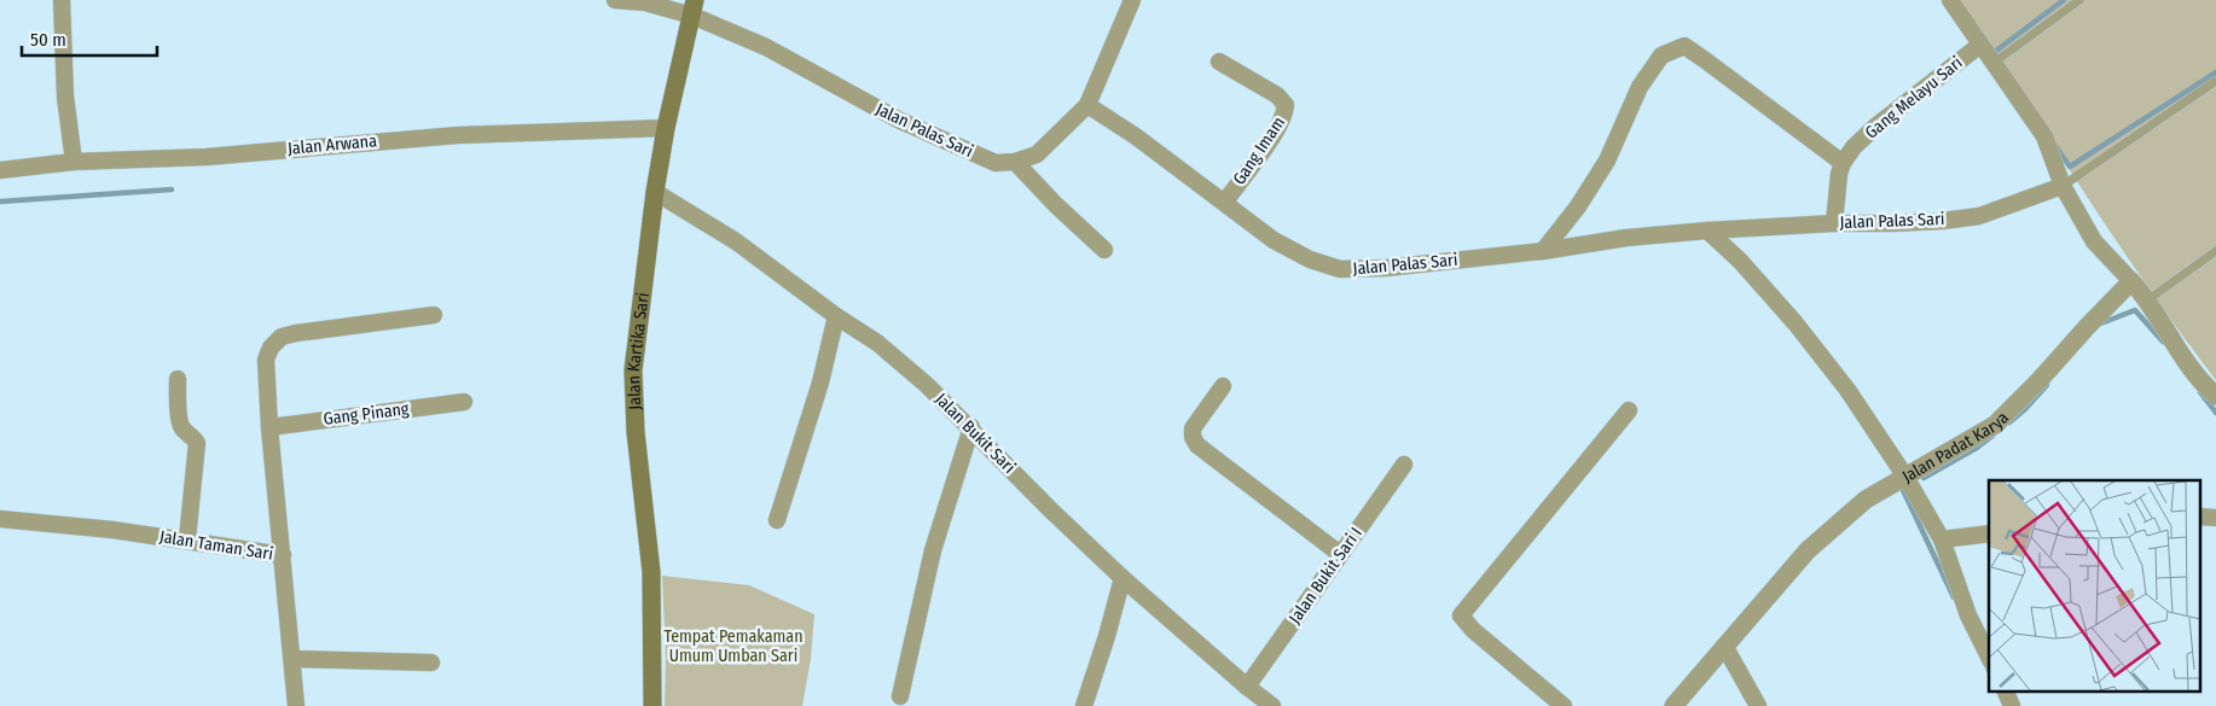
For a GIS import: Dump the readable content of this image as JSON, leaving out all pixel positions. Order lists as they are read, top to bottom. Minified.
{"streets":{"main road":["Jalan Kartika Sari"],"street":["Gang Melayu Sari","Jalan Palas Sari","Jalan Arwana","Gang Imam","Gang Pinang","Jalan Bukit Sari","Jalan Padat Karya","Jalan Taman Sari","Jalan Bukit Sari I"]},"crossings":[["Gang Melayu Sari","Jalan Palas Sari"],["Jalan Palas Sari","Gang Imam"],["Jalan Palas Sari","Jalan Kartika Sari"],["Jalan Arwana","Jalan Kartika Sari"],["Jalan Kartika Sari","Jalan Bukit Sari"],["Jalan Bukit Sari","Jalan Bukit Sari I"]],"parks":["Tempat Pemakaman Umum Umban Sari"],"scale_bar":"50 m"}
